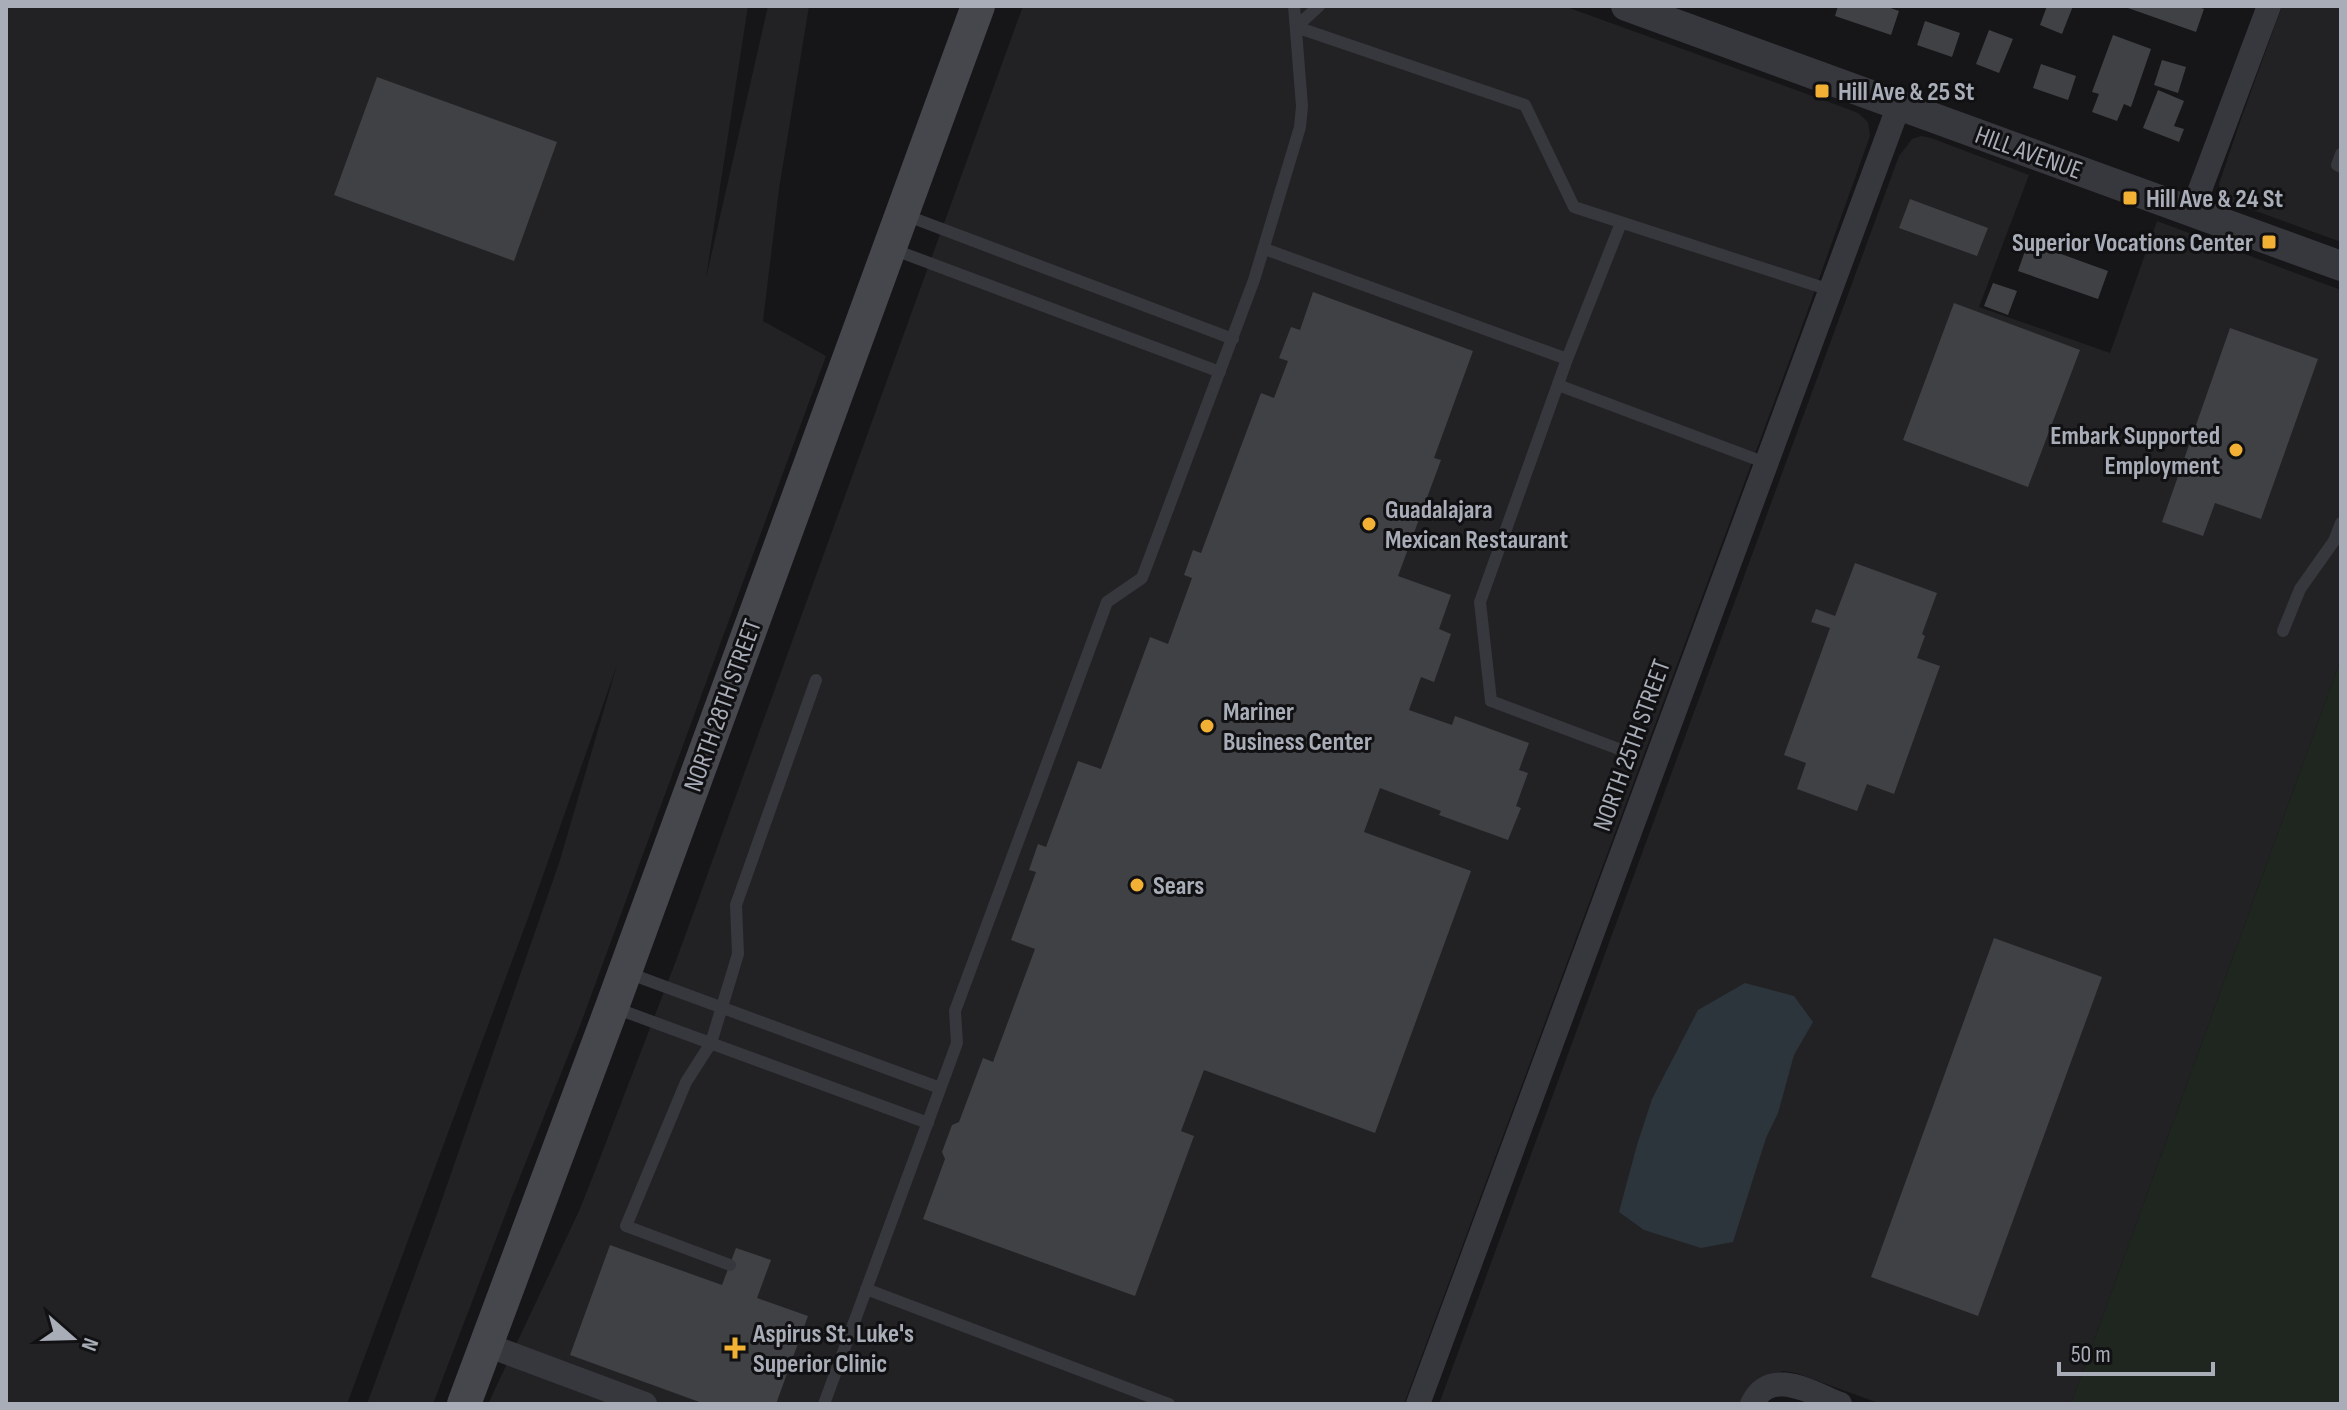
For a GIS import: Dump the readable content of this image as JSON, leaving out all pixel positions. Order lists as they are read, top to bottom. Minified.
{"streets":{"main road":["NORTH 28TH STREET"],"street":["HILL AVENUE","NORTH 25TH STREET"]},"crossings":[["HILL AVENUE","NORTH 25TH STREET"]],"places":{"transit":["Hill Ave & 25 St","Hill Ave & 24 St","Superior Vocations Center"],"other":["Embark Supported Employment","Guadalajara Mexican Restaurant","Mariner Business Center","Sears"],"health":["Aspirus St. Luke's Superior Clinic"]},"scale_bar":"50 m","north":"right"}
